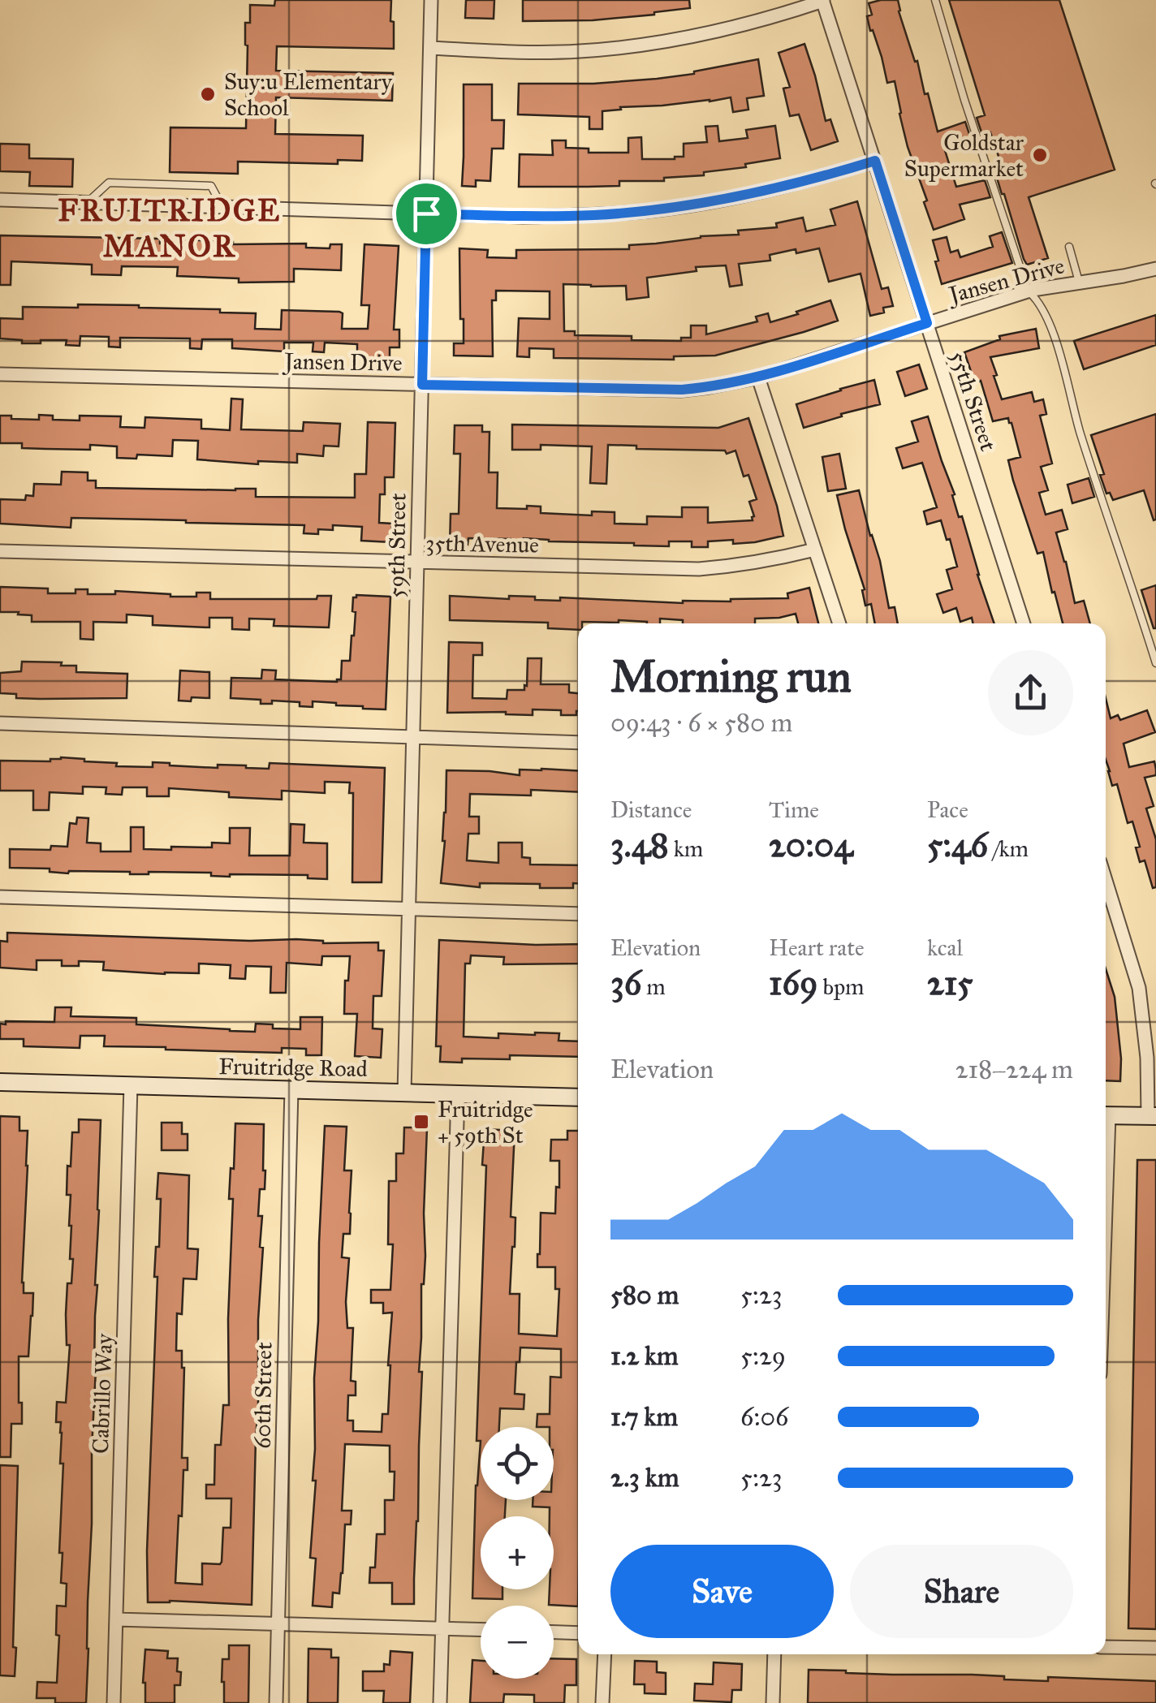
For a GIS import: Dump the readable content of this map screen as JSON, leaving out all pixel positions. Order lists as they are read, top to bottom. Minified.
{"streets":{"main road":["Fruitridge Road"],"street":["Jansen Drive","55th Street","35th Avenue","59th Street","Cabrillo Way","60th Street"]},"crossings":[["Jansen Drive","55th Street"],["Jansen Drive","59th Street"],["35th Avenue","59th Street"],["59th Street","Fruitridge Road"],["Fruitridge Road","Cabrillo Way"],["Fruitridge Road","60th Street"]],"districts":["FRUITRIDGE MANOR"],"places":{"other":["Suy:u Elementary School","Goldstar Supermarket"],"transit":["Fruitridge + 59th St"]},"page":{"heading":["Morning run","09:43 · 6 × 580 m"],"stats":[["Distance","3.48 km"],["Time","20:04"],["Pace","5:46 /km"],["Elevation","36 m"],["Heart rate","169 bpm"],["kcal","215"]],"chart":["Elevation","218–224 m"],"list":[{"name":"580 m","note":"5:23"},{"name":"1.2 km","note":"5:29"},{"name":"1.7 km","note":"6:06"},{"name":"2.3 km","note":"5:23"}],"map_buttons":["+","−"],"buttons":["Save","Share"]}}
